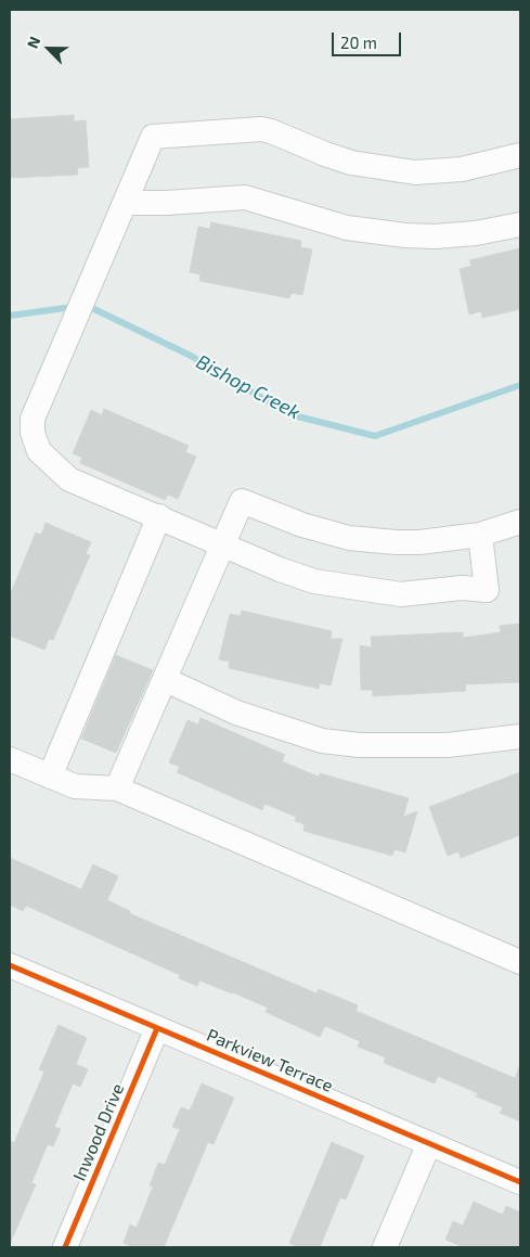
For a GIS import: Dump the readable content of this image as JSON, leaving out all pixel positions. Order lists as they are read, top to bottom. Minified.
{"streets":{"street":["Parkview Terrace","Inwood Drive"]},"crossings":[["Parkview Terrace","Inwood Drive"]],"water":["Bishop Creek"],"scale_bar":"20 m","north":"top left"}
